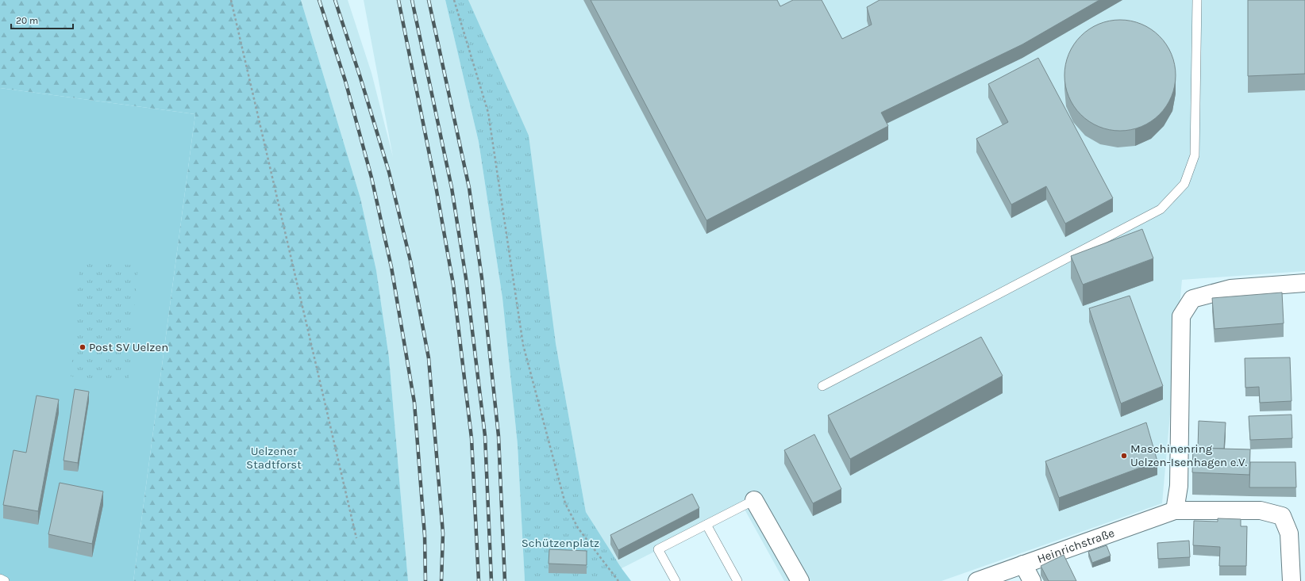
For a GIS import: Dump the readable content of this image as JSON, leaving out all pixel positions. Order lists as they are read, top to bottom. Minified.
{"streets":{"street":["Heinrichstraße"]},"parks":["Uelzener Stadtforst","Schützenplatz"],"places":["Post SV Uelzen","Maschinenring Uelzen-Isenhagen e.V."],"scale_bar":"20 m"}
